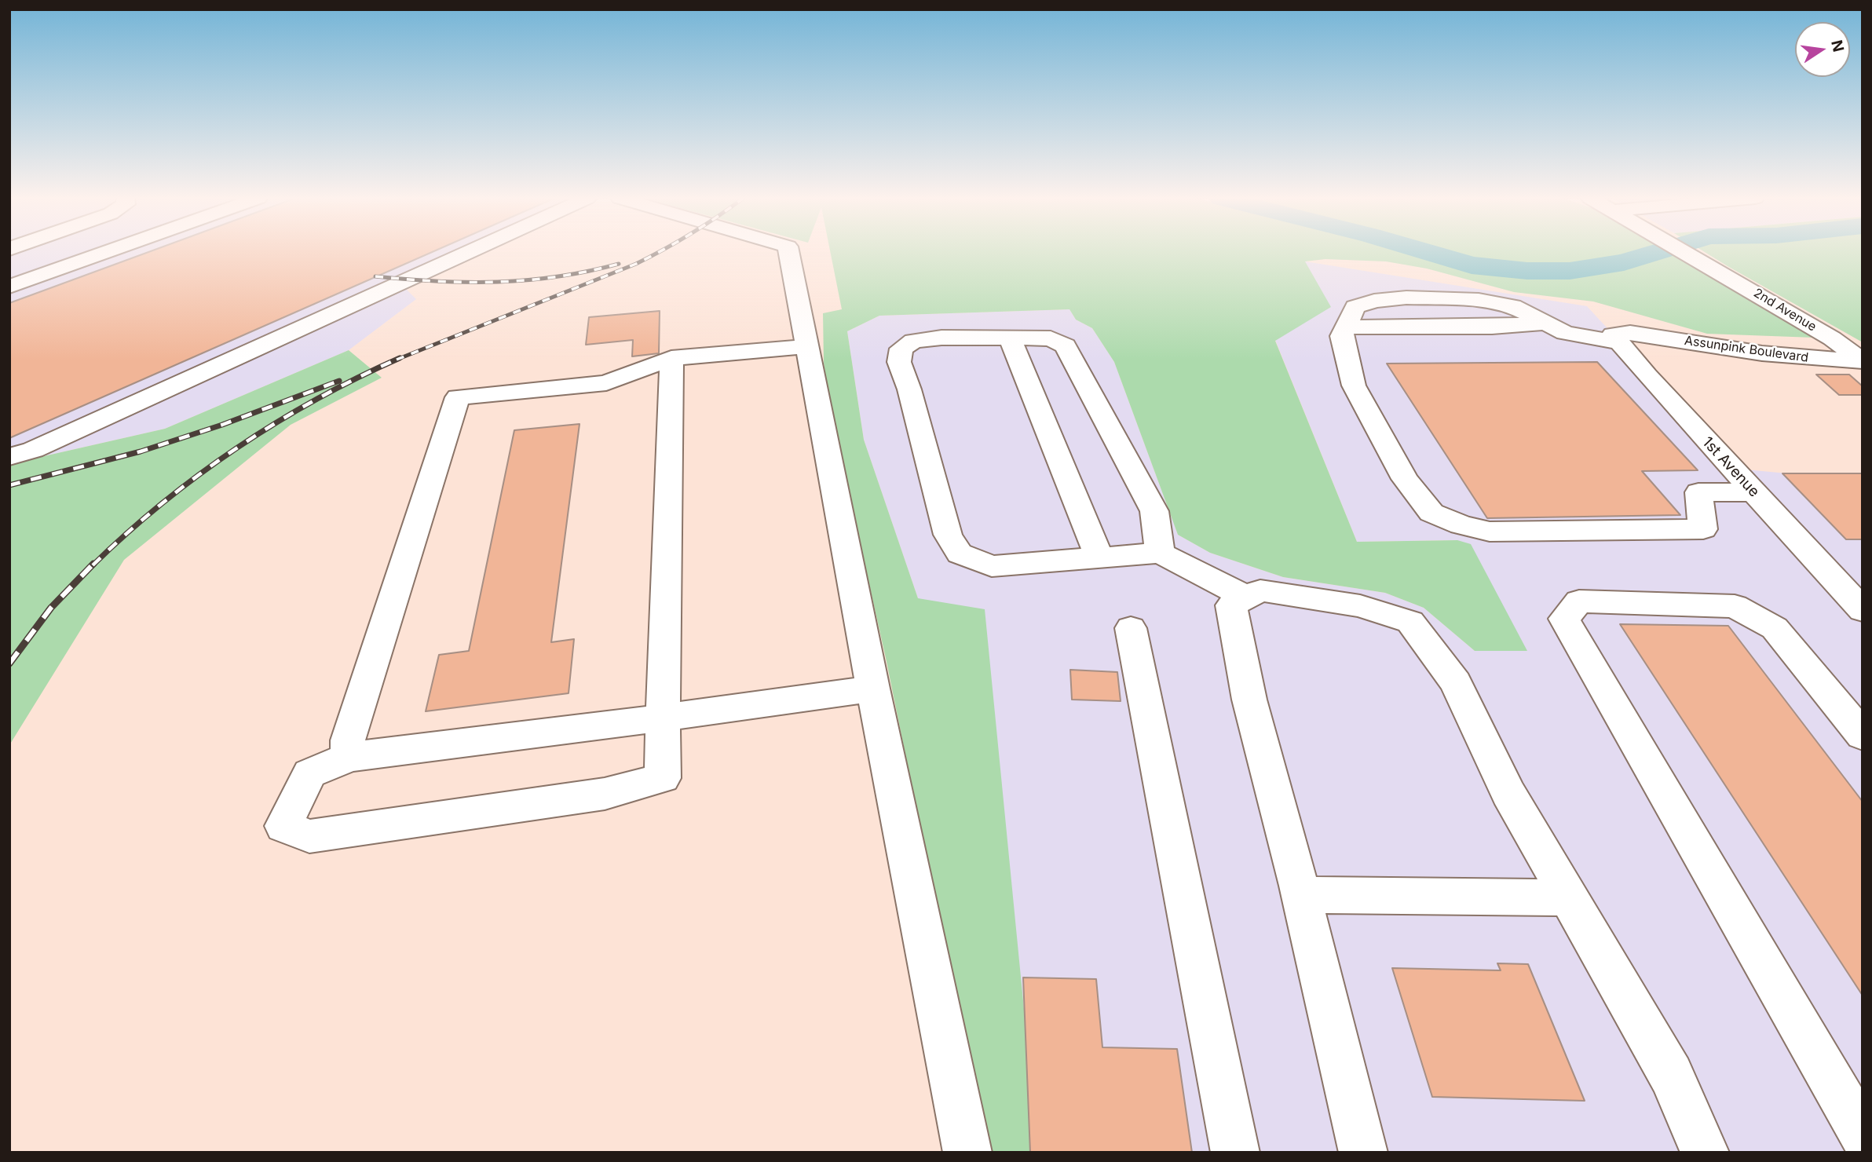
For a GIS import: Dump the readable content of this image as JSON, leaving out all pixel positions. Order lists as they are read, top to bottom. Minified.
{"streets":{"street":["2nd Avenue","Assunpink Boulevard","1st Avenue"]},"crossings":[["2nd Avenue","Assunpink Boulevard"],["Assunpink Boulevard","1st Avenue"]],"north":"right"}
